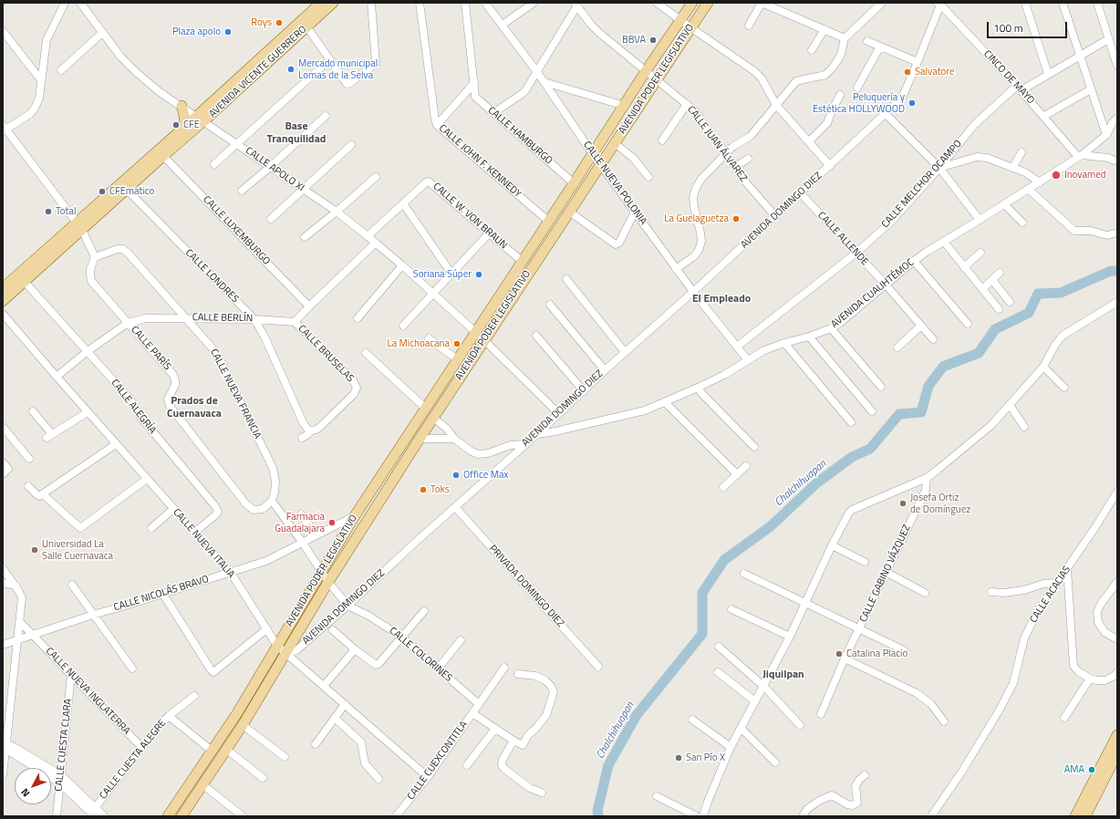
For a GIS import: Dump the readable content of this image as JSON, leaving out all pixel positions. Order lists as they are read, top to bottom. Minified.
{"streets":{"main road":["AVENIDA VICENTE GUERRERO","AVENIDA PODER LEGISLATIVO"],"street":["CINCO DE MAYO","CALLE HAMBURGO","CALLE JUAN ÁLVAREZ","CALLE JOHN F. KENNEDY","CALLE APOLO XI","CALLE NUEVA POLONIA","CALLE MELCHOR OCAMPO","AVENIDA DOMINGO DIEZ","CALLE W. VON BRAUN","CALLE LUXEMBURGO","CALLE ALLENDE","CALLE LONDRES","AVENIDA CUAUHTÉMOC","CALLE BERLÍN","CALLE PARÍS","CALLE BRUSELAS","CALLE NUEVA FRANCIA","CALLE ALEGRÍA","CALLE NUEVA ITALIA","CALLE GABINO VÁZQUEZ","PRIVADA DOMINGO DIEZ","CALLE NICOLÁS BRAVO","CALLE ACACIAS","CALLE COLORINES","CALLE NUEVA INGLATERRA","CALLE CUESTA CLARA","CALLE CUESTA ALEGRE","CALLE CUEXCONTITLA"]},"crossings":[["AVENIDA VICENTE GUERRERO","CALLE APOLO XI"],["AVENIDA VICENTE GUERRERO","CALLE LUXEMBURGO"],["AVENIDA VICENTE GUERRERO","CALLE LONDRES"],["AVENIDA VICENTE GUERRERO","CALLE ALEGRÍA"],["CINCO DE MAYO","CALLE MELCHOR OCAMPO"],["CINCO DE MAYO","AVENIDA DOMINGO DIEZ"],["CINCO DE MAYO","AVENIDA CUAUHTÉMOC"],["AVENIDA PODER LEGISLATIVO","CALLE HAMBURGO"],["AVENIDA PODER LEGISLATIVO","CALLE JUAN ÁLVAREZ"],["AVENIDA PODER LEGISLATIVO","CALLE JOHN F. KENNEDY"],["AVENIDA PODER LEGISLATIVO","CALLE APOLO XI"],["AVENIDA PODER LEGISLATIVO","CALLE NUEVA POLONIA"],["AVENIDA PODER LEGISLATIVO","AVENIDA DOMINGO DIEZ"],["AVENIDA PODER LEGISLATIVO","CALLE W. VON BRAUN"],["AVENIDA PODER LEGISLATIVO","CALLE NUEVA ITALIA"],["AVENIDA PODER LEGISLATIVO","CALLE NICOLÁS BRAVO"],["AVENIDA PODER LEGISLATIVO","CALLE COLORINES"],["CALLE JUAN ÁLVAREZ","AVENIDA DOMINGO DIEZ"],["CALLE APOLO XI","AVENIDA DOMINGO DIEZ"],["CALLE APOLO XI","CALLE W. VON BRAUN"],["CALLE NUEVA POLONIA","CALLE MELCHOR OCAMPO"],["CALLE NUEVA POLONIA","AVENIDA DOMINGO DIEZ"],["CALLE NUEVA POLONIA","AVENIDA CUAUHTÉMOC"],["CALLE MELCHOR OCAMPO","CALLE ALLENDE"],["AVENIDA DOMINGO DIEZ","CALLE ALLENDE"],["AVENIDA DOMINGO DIEZ","AVENIDA CUAUHTÉMOC"],["AVENIDA DOMINGO DIEZ","CALLE NUEVA ITALIA"],["AVENIDA DOMINGO DIEZ","PRIVADA DOMINGO DIEZ"],["AVENIDA DOMINGO DIEZ","CALLE COLORINES"],["CALLE ALLENDE","AVENIDA CUAUHTÉMOC"],["CALLE LONDRES","CALLE BERLÍN"],["CALLE LONDRES","CALLE BRUSELAS"],["CALLE BERLÍN","CALLE PARÍS"],["CALLE BERLÍN","CALLE BRUSELAS"],["CALLE BERLÍN","CALLE NUEVA FRANCIA"],["CALLE BERLÍN","CALLE ALEGRÍA"],["CALLE BERLÍN","CALLE NUEVA ITALIA"],["CALLE PARÍS","CALLE NUEVA FRANCIA"],["CALLE ALEGRÍA","CALLE NUEVA ITALIA"],["CALLE NUEVA ITALIA","CALLE NICOLÁS BRAVO"],["CALLE NUEVA ITALIA","CALLE CUEXCONTITLA"],["CALLE NICOLÁS BRAVO","CALLE NUEVA INGLATERRA"],["CALLE COLORINES","CALLE CUEXCONTITLA"],["CALLE NUEVA INGLATERRA","CALLE CUESTA CLARA"],["CALLE NUEVA INGLATERRA","CALLE CUESTA ALEGRE"]],"districts":["Base Tranquilidad","El Empleado","Prados de Cuernavaca","Jiquilpan"],"water":["Chalchihuapan"],"places":["Roys","Plaza apolo","BBVA","Mercado municipal Lomas de la Selva","Salvatore","Peluquería y Estética HOLLYWOOD","CFE","Inovamed","CFEmatico","Total","La Guelaguetza","Soriana Súper","La Michoacana","Office Max","Toks","Josefa Ortiz de Domínguez","Farmacia Guadalajara","Universidad La Salle Cuernavaca","Catalina Placio","San Pío X","AMA"],"scale_bar":"100 m","north":"bottom left"}
